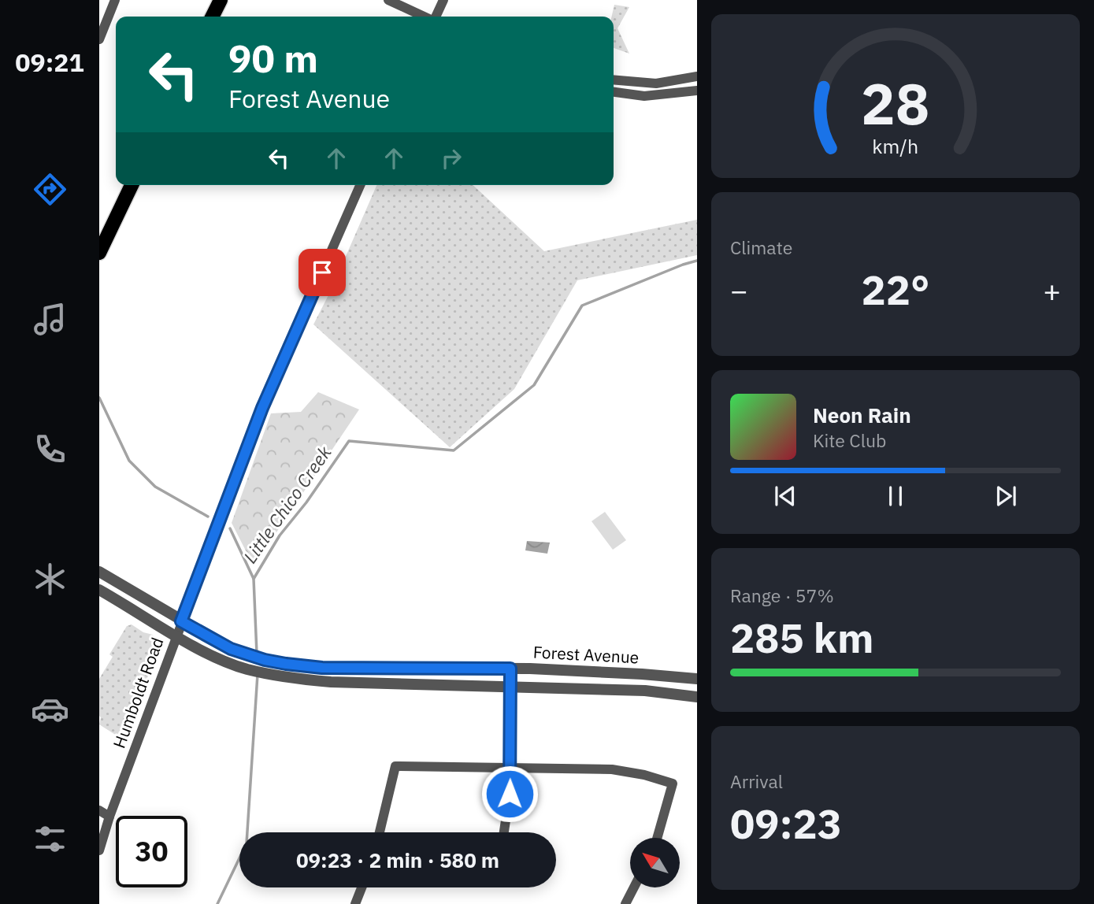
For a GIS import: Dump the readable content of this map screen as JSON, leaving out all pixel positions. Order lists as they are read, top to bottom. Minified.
{"streets":{"street":["Forest Avenue","Humboldt Road"]},"crossings":[["Forest Avenue","Humboldt Road"]],"water":["Little Chico Creek"],"north":"top left","page":{"tabs":"09:21","turn":["90 m","Forest Avenue"],"tile":["Climate",["Range · 57%","285 km"],["Arrival","09:23"]],"heat":["−","22°","+"],"song":["Neon Rain","Kite Club"],"limit":"30","trip":"09:23 · 2 min · 580 m","gauge":["28","km/h"]}}
